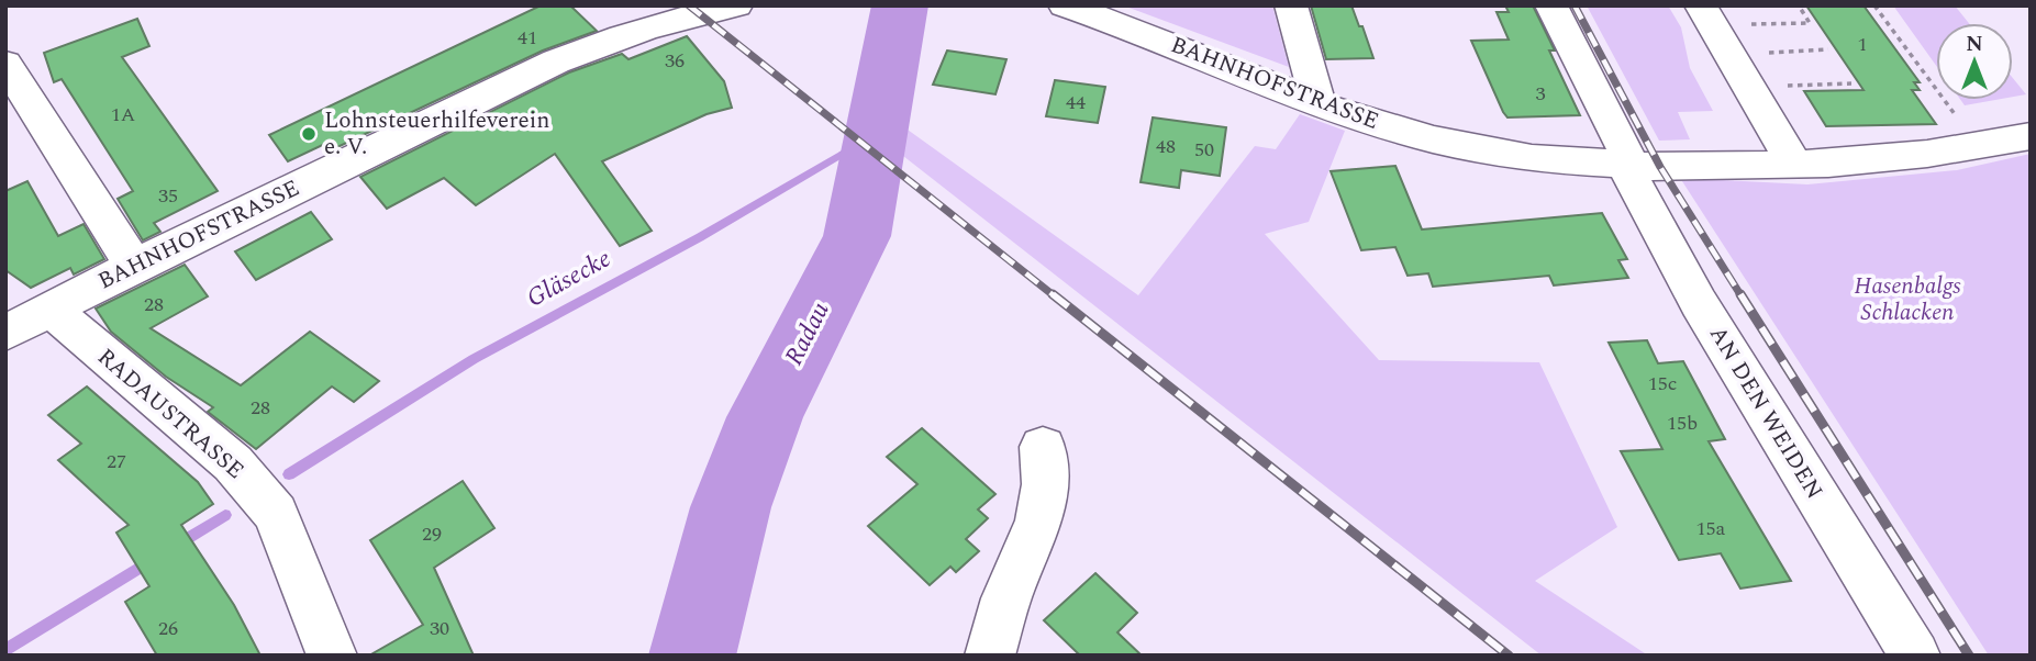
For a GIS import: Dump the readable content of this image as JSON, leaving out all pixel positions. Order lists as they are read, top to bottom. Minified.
{"streets":{"street":["BAHNHOFSTRASSE","AN DEN WEIDEN","RADAUSTRASSE"]},"crossings":[["BAHNHOFSTRASSE","AN DEN WEIDEN"],["BAHNHOFSTRASSE","RADAUSTRASSE"]],"water":["Gläsecke","Radau"],"parks":["Hasenbalgs Schlacken"],"places":["Lohnsteuerhilfeverein e. V."],"house_numbers":["41","1","36","3","44","1A","48","50","35","28","15c","28","15b","27","15a","29","26","30"],"north":"top"}
